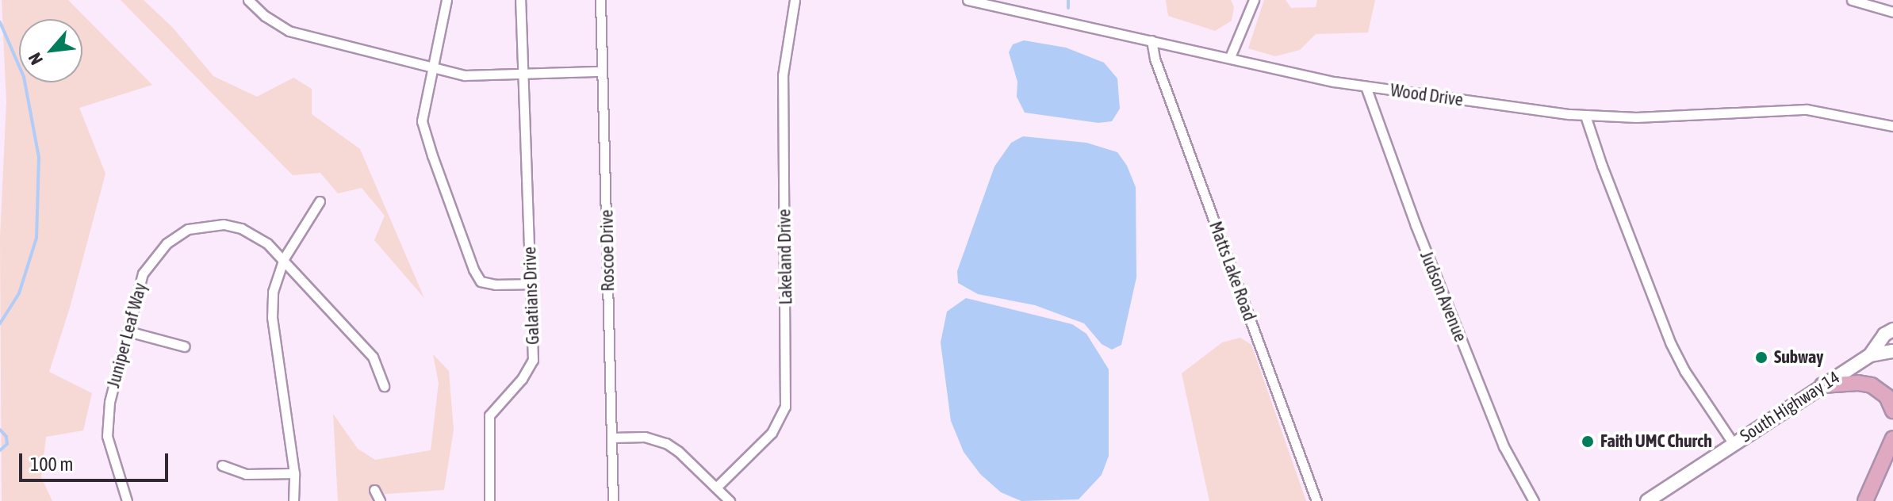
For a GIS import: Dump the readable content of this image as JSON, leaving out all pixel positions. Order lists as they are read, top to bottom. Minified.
{"streets":{"main road":["South Highway 14"],"street":["Wood Drive","Roscoe Drive","Lakeland Drive","Matts Lake Road","Galatians Drive","Judson Avenue","Juniper Leaf Way"]},"crossings":[["Wood Drive","Matts Lake Road"],["Wood Drive","Judson Avenue"]],"places":["Subway","Faith UMC Church"],"scale_bar":"100 m","north":"bottom left"}
